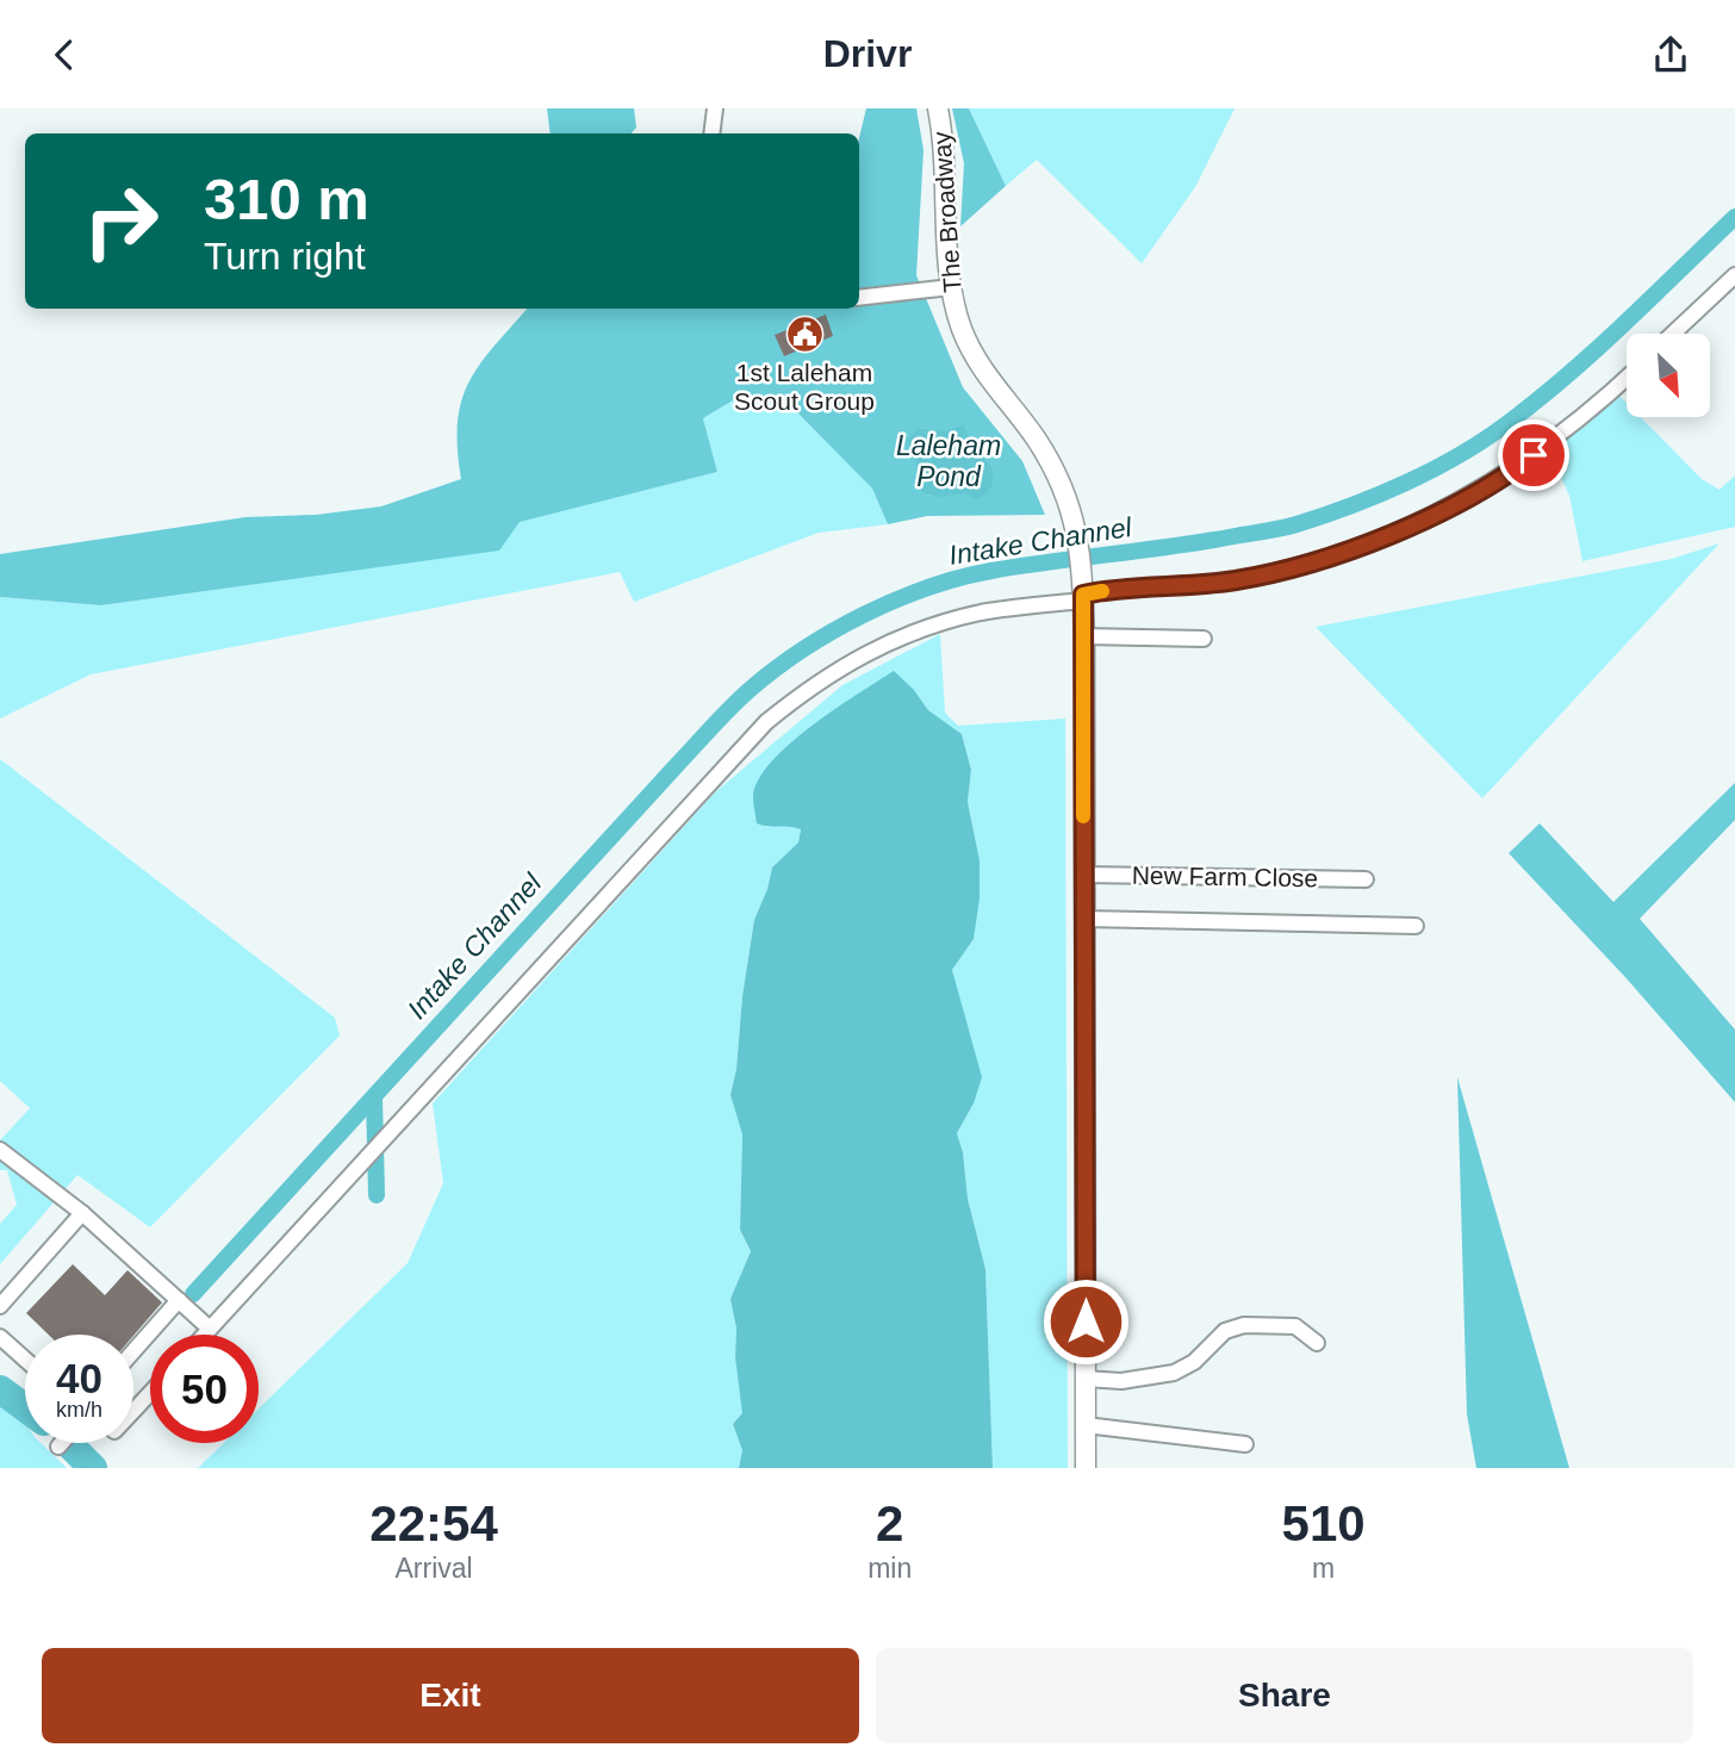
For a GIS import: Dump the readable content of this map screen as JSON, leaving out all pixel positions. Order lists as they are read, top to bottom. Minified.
{"streets":{"main road":["The Broadway"],"street":["New Farm Close"]},"crossings":[["The Broadway","New Farm Close"]],"water":["Laleham Pond","Intake Channel"],"places":{"public building":["1st Laleham Scout Group"]},"north":"bottom right","page":{"header":"Drivr","turn":["310 m","Turn right"],"speed":"40 km/h","limit":"50","eta":["22:54","Arrival","2","min","510","m"],"buttons":["Exit","Share"]}}
